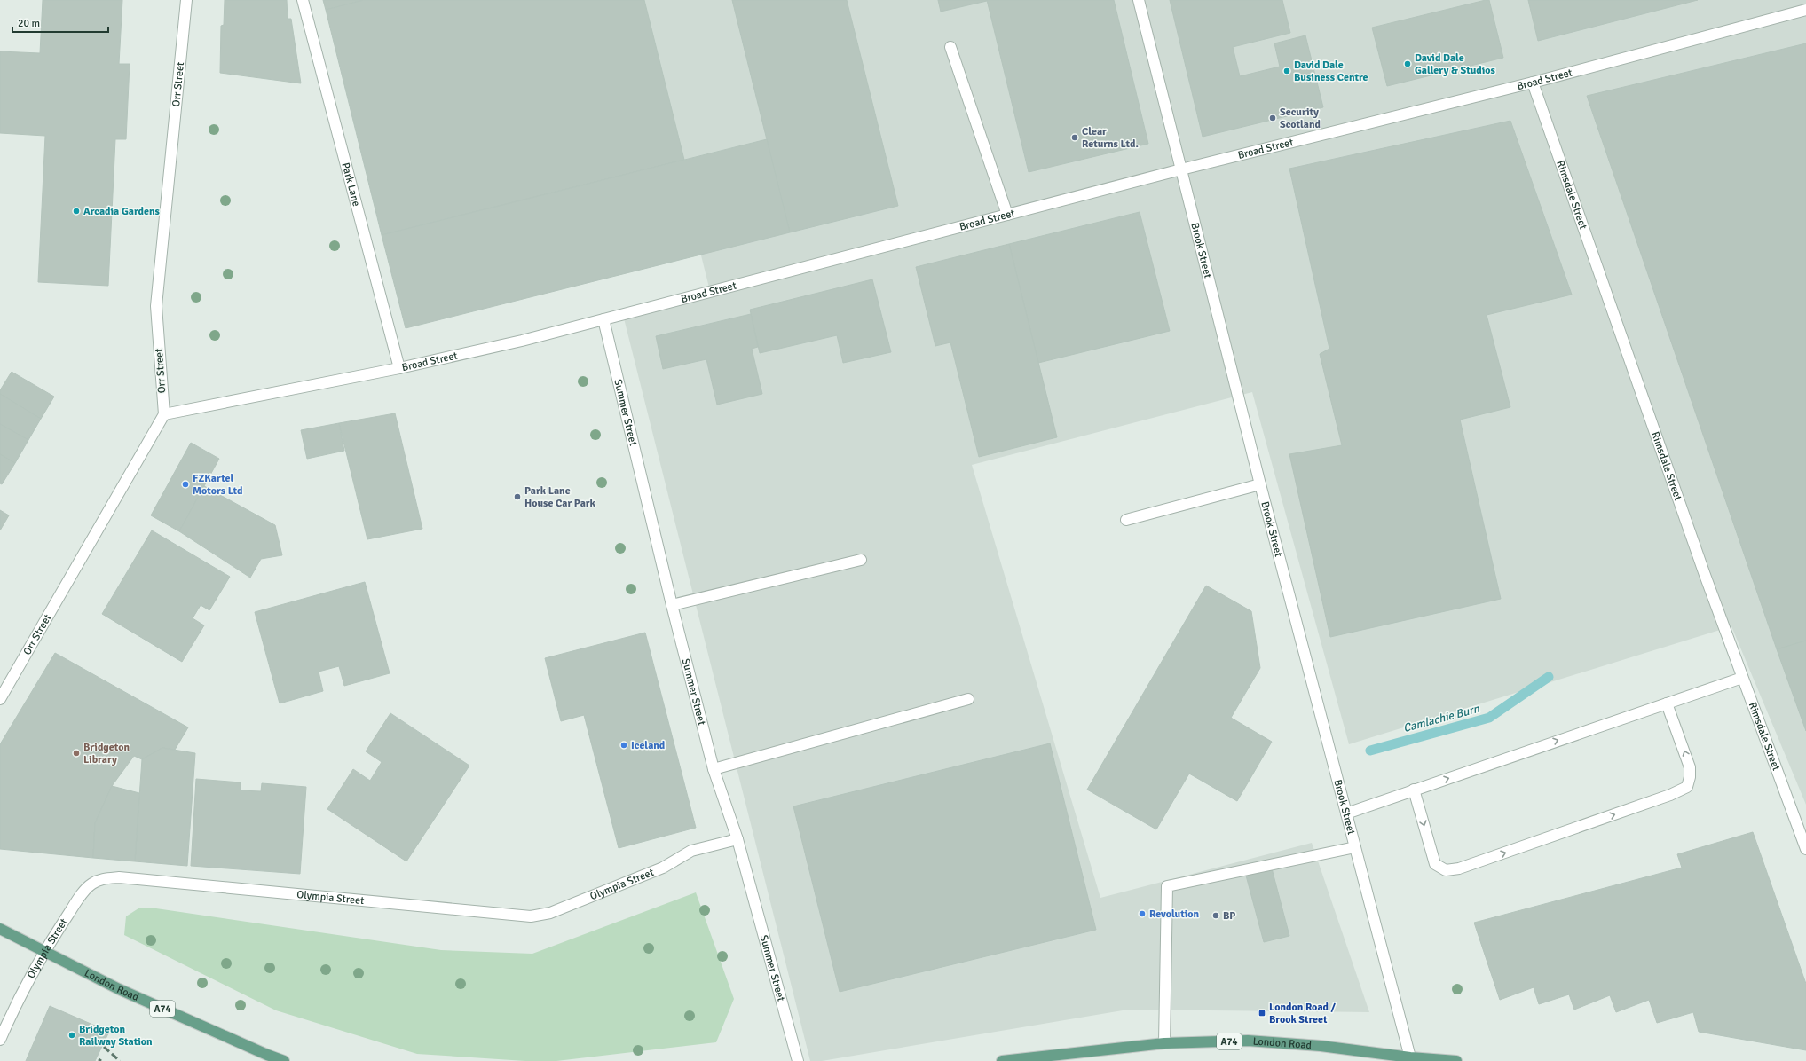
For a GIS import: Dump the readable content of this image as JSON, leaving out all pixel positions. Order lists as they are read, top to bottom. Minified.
{"streets":{"main road":["London Road","A74"],"street":["Broad Street","Orr Street","Park Lane","Rimsdale Street","Brook Street","Summer Street","Olympia Street"]},"crossings":[["Broad Street","Orr Street"],["Broad Street","Park Lane"],["Broad Street","Rimsdale Street"],["Broad Street","Brook Street"],["Broad Street","Summer Street"],["Brook Street","London Road"],["Summer Street","Olympia Street"],["Olympia Street","London Road"]],"water":["Camlachie Burn"],"places":{"other":["David Dale Gallery & Studios","David Dale Business Centre","Security Scotland","Clear Returns Ltd.","Arcadia Gardens","FZKartel Motors Ltd","Park Lane House Car Park","Iceland","Bridgeton Library","Revolution","BP","Bridgeton Railway Station"],"transit":["London Road / Brook Street"]},"scale_bar":"20 m"}
